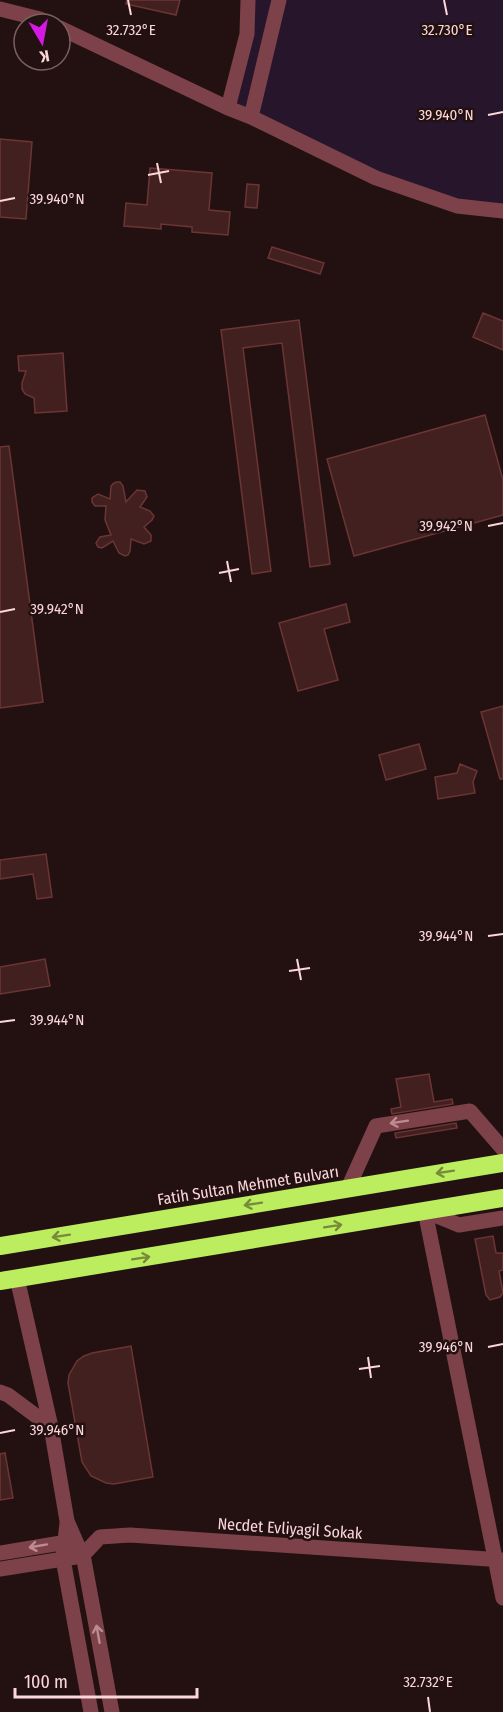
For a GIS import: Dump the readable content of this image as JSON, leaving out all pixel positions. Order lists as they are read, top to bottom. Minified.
{"streets":{"highway":["Fatih Sultan Mehmet Bulvarı"],"street":["Necdet Evliyagil Sokak"]},"scale_bar":"100 m","north":"bottom","coordinates":["32.732°E","32.730°E","39.940°N","39.942°N","39.944°N","39.946°N"]}
